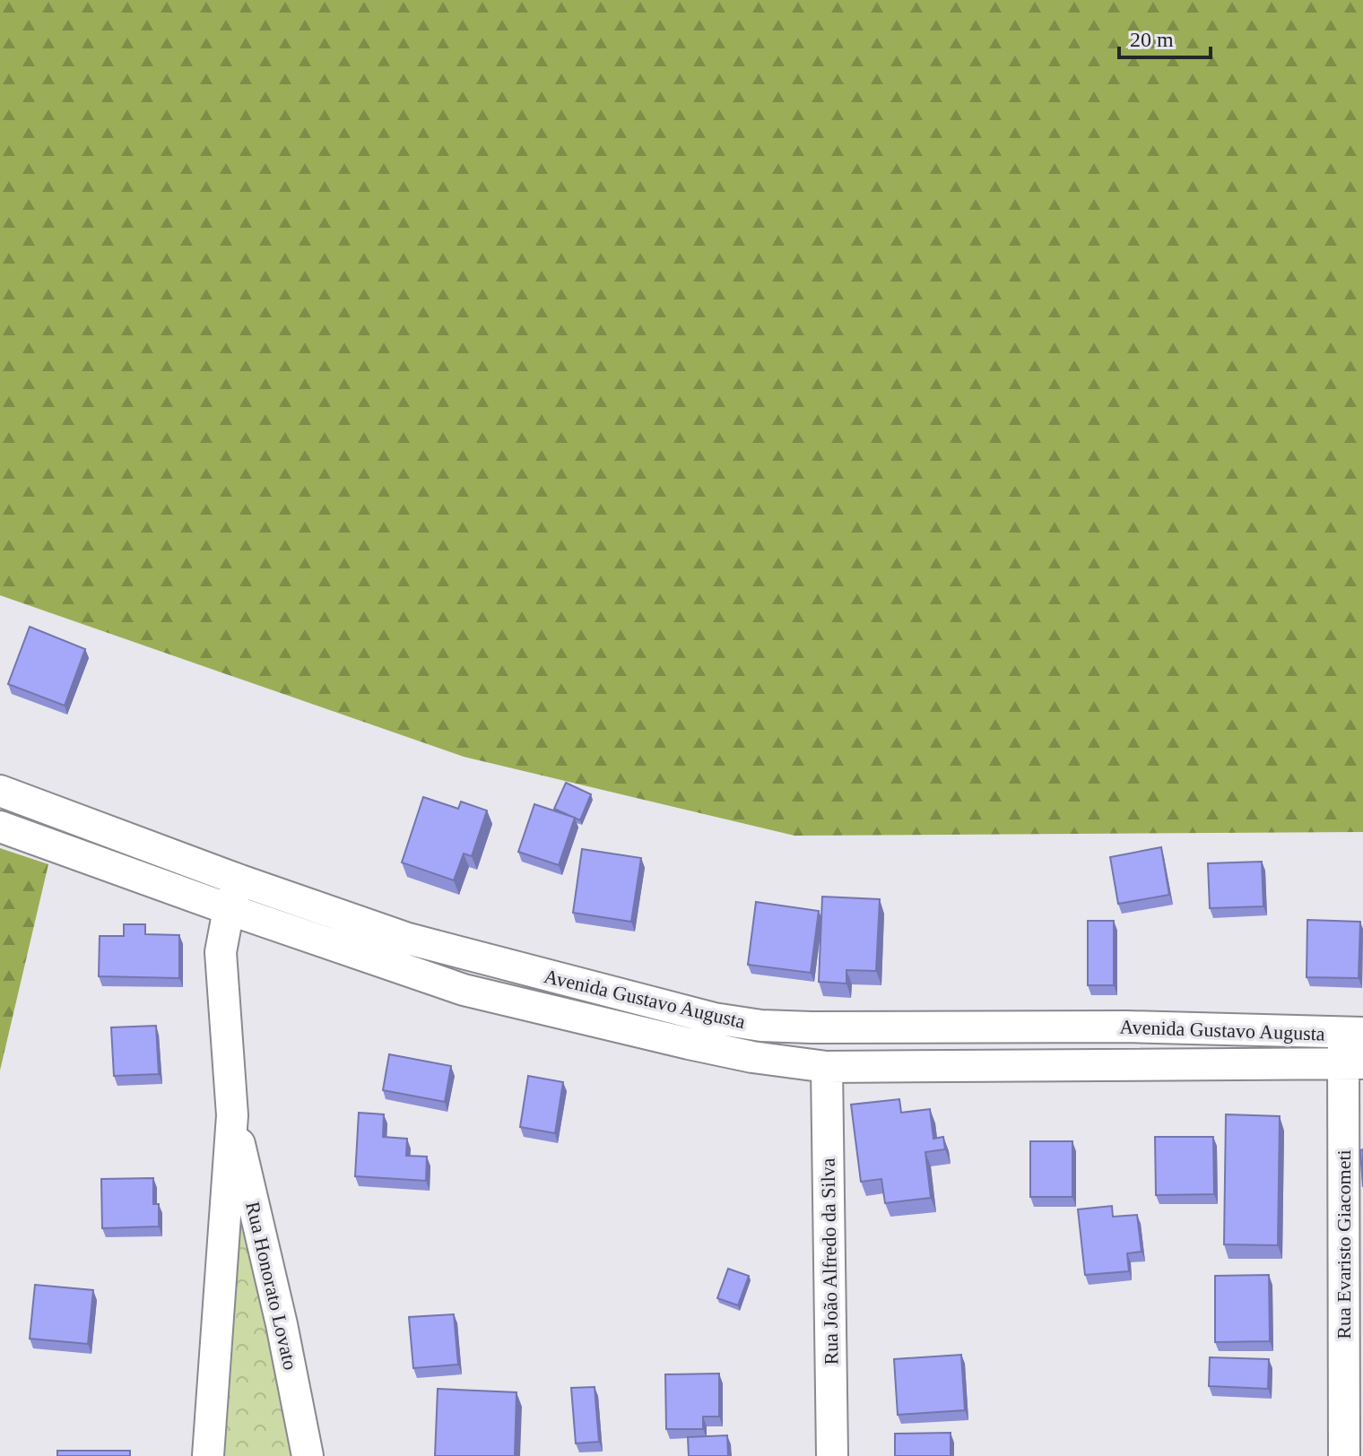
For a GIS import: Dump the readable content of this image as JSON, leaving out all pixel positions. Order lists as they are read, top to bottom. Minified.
{"streets":{"street":["Avenida Gustavo Augusta","Rua Evaristo Giacometi","Rua João Alfredo da Silva","Rua Honorato Lovato"]},"crossings":[["Avenida Gustavo Augusta","Rua Evaristo Giacometi"],["Avenida Gustavo Augusta","Rua João Alfredo da Silva"],["Avenida Gustavo Augusta","Rua Honorato Lovato"]],"scale_bar":"20 m"}
